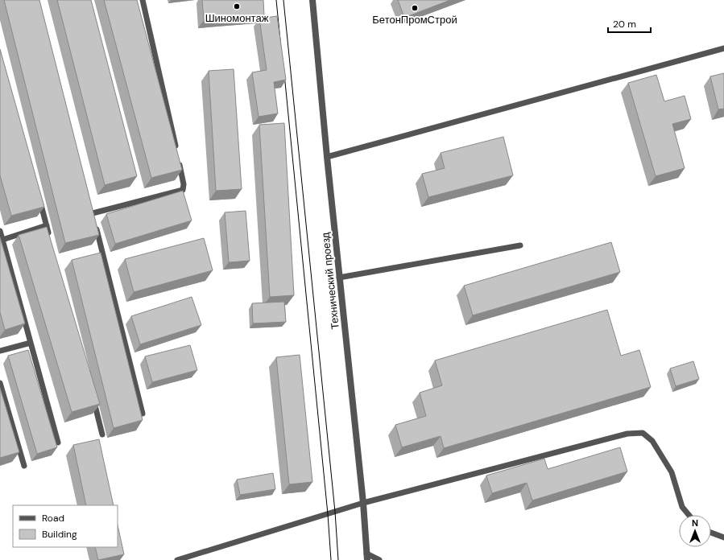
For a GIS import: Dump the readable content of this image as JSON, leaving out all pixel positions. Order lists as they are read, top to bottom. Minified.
{"streets":{"street":["Технический проезд"]},"places":["Шиномонтаж","БетонПромСтрой"],"legend":["Road","Building"],"scale_bar":"20 m","north":"top"}
